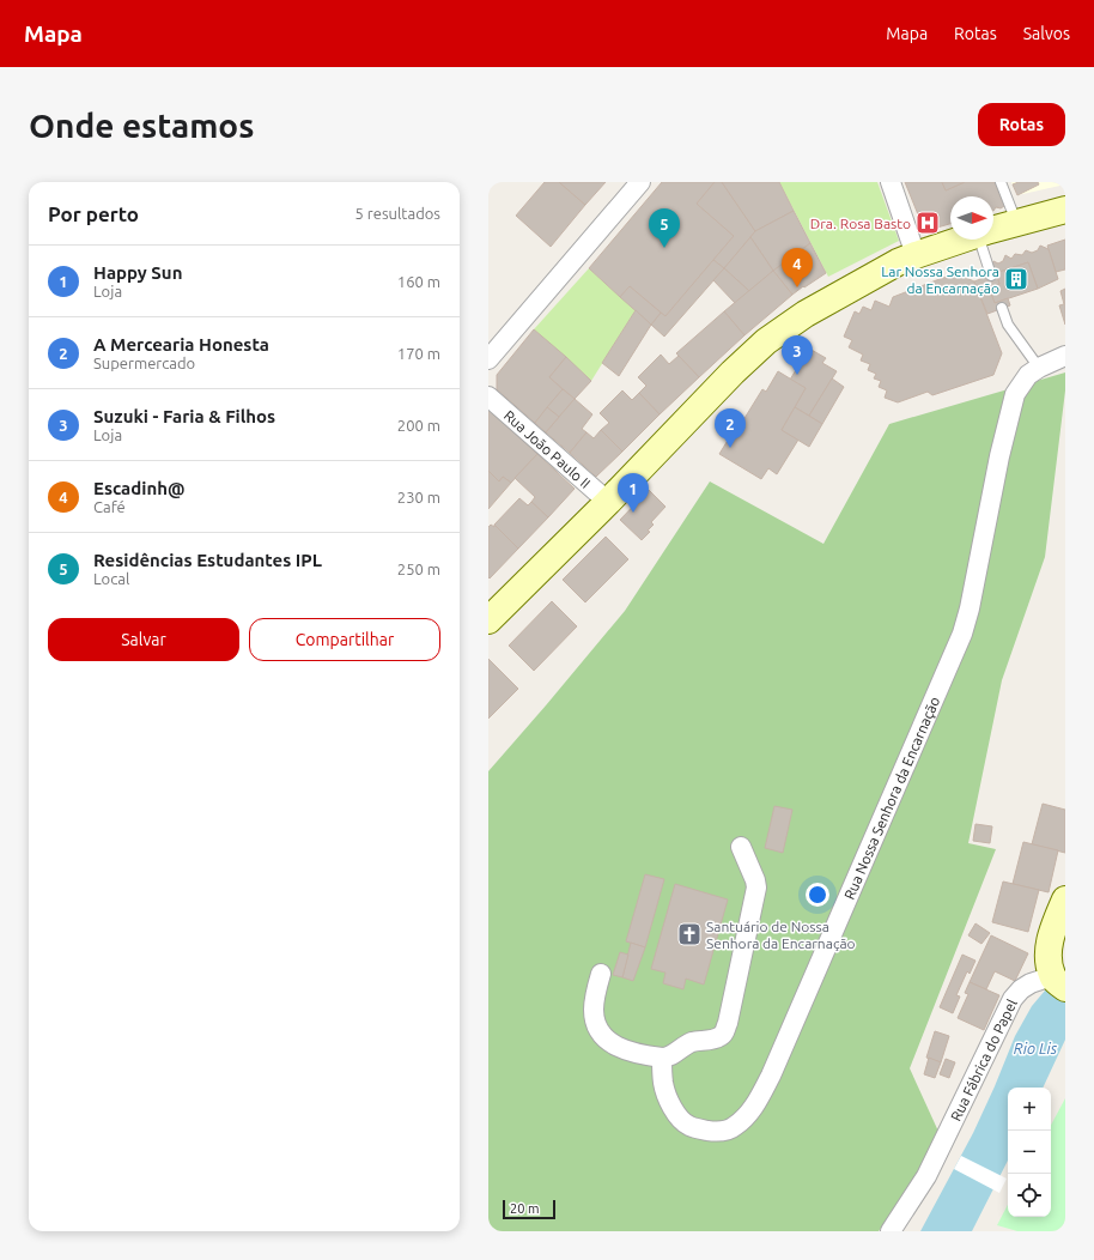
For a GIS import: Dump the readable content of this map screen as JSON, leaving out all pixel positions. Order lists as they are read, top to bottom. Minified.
{"streets":{"main road":["Rua Fábrica do Papel"],"street":["Rua João Paulo II","Rua Nossa Senhora da Encarnação"]},"water":["Rio Lis"],"places":{"hospital":["Dra. Rosa Basto"],"building":["Lar Nossa Senhora da Encarnação"],"church":["Santuário de Nossa Senhora da Encarnação"]},"scale_bar":"20 m","north":"right","page":{"header":"Mapa","nav":["Mapa","Rotas","Salvos"],"buttons":["Rotas",["Salvar","Compartilhar"]],"title":"Onde estamos","heading":["Por perto","5 resultados"],"pins":["5","4","3","2","1"],"list":[{"mark":"1","name":"Happy Sun","note":"Loja","value":"160 m"},{"mark":"2","name":"A Mercearia Honesta","note":"Supermercado","value":"170 m"},{"mark":"3","name":"Suzuki - Faria & Filhos","note":"Loja","value":"200 m"},{"mark":"4","name":"Escadinh@","note":"Café","value":"230 m"},{"mark":"5","name":"Residências Estudantes IPL","note":"Local","value":"250 m"}],"map_buttons":["+","−"],"scale":"20 m"}}
